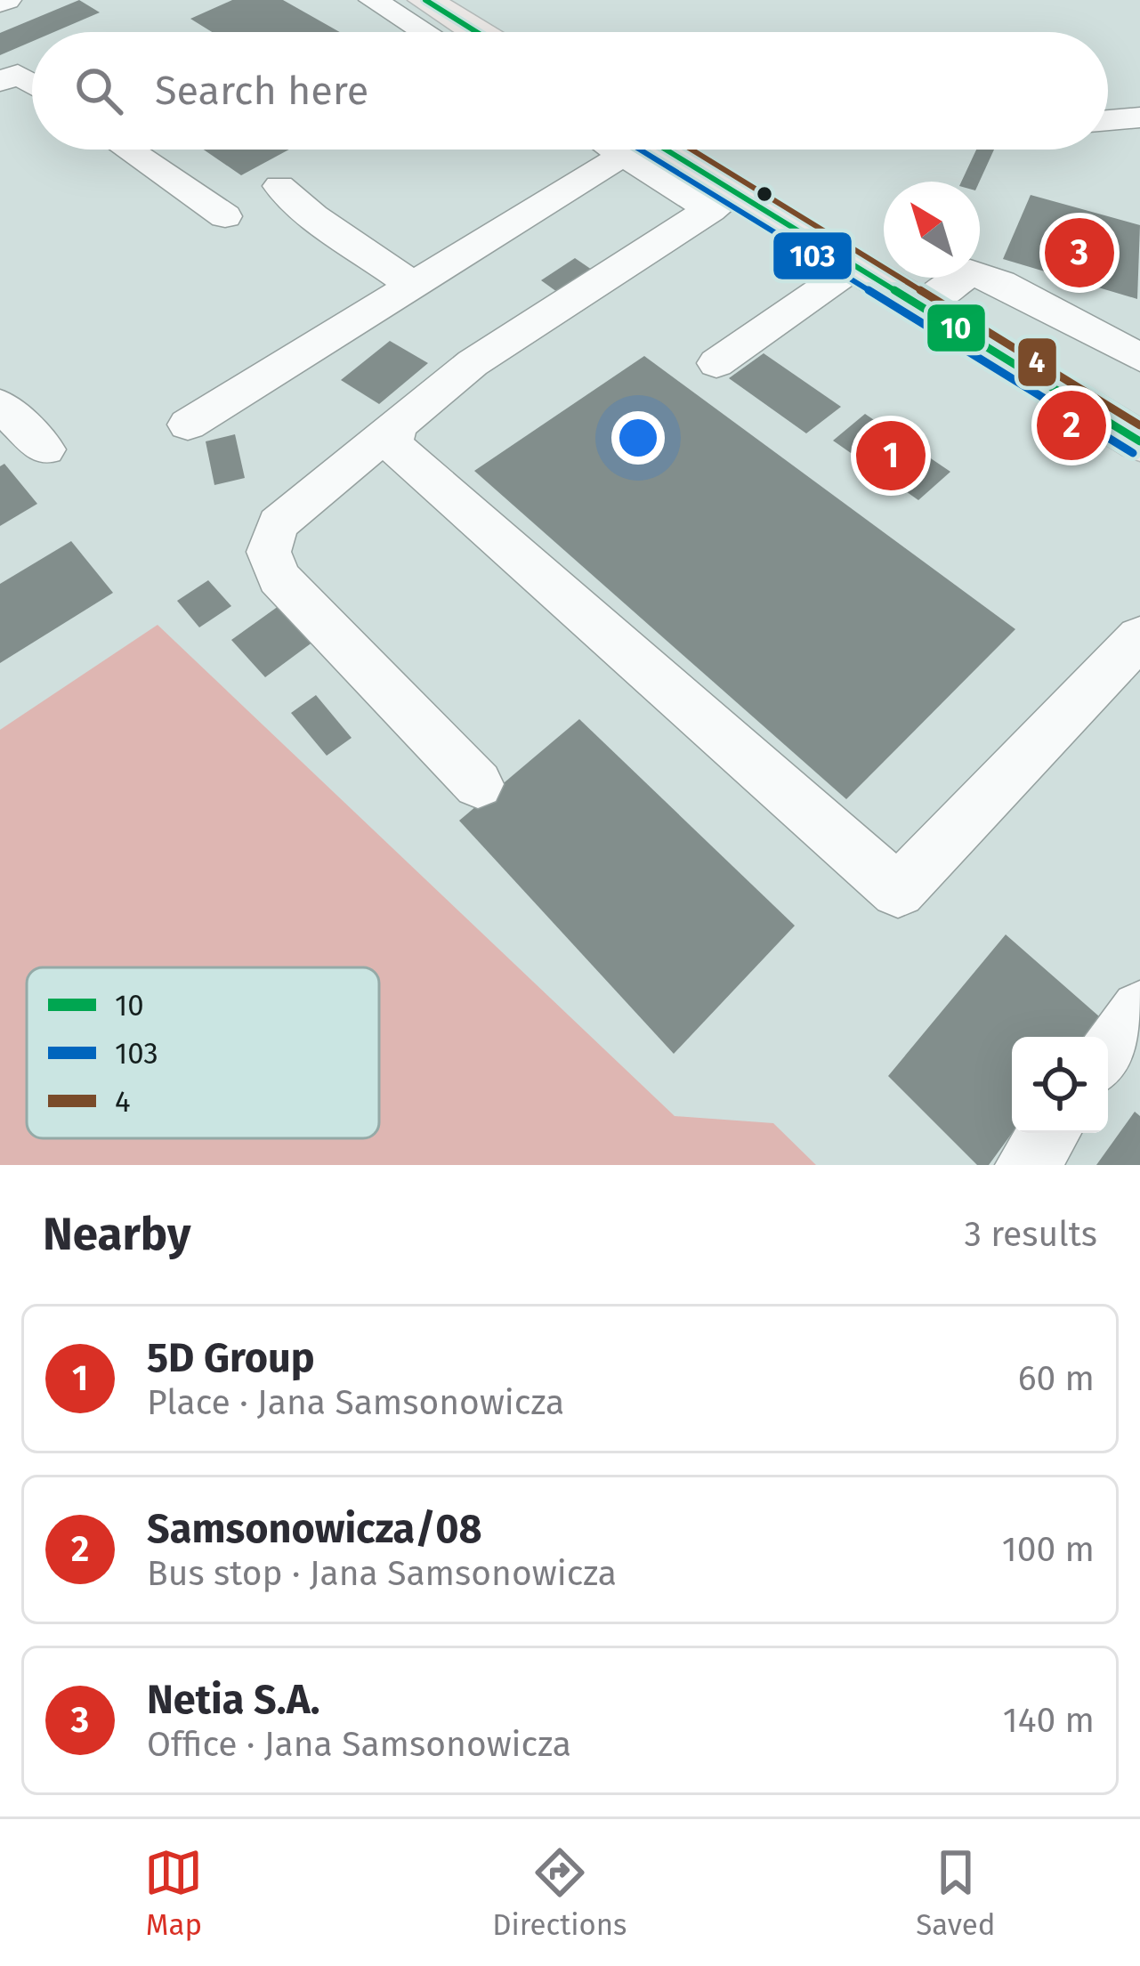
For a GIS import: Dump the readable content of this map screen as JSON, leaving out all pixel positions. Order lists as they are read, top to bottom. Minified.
{"lines":["transit line 10","transit line 103","transit line 4"],"legend":["10","103","4"],"north":"top left","page":{"search":"Search here","pins":["3","2","1"],"heading":["Nearby","3 results"],"list":[{"mark":"1","name":"5D Group","note":"Place · Jana Samsonowicza","value":"60 m"},{"mark":"2","name":"Samsonowicza/08","note":"Bus stop · Jana Samsonowicza","value":"100 m"},{"mark":"3","name":"Netia S.A.","note":"Office · Jana Samsonowicza","value":"140 m"}],"nav":["Map","Directions","Saved"]}}
